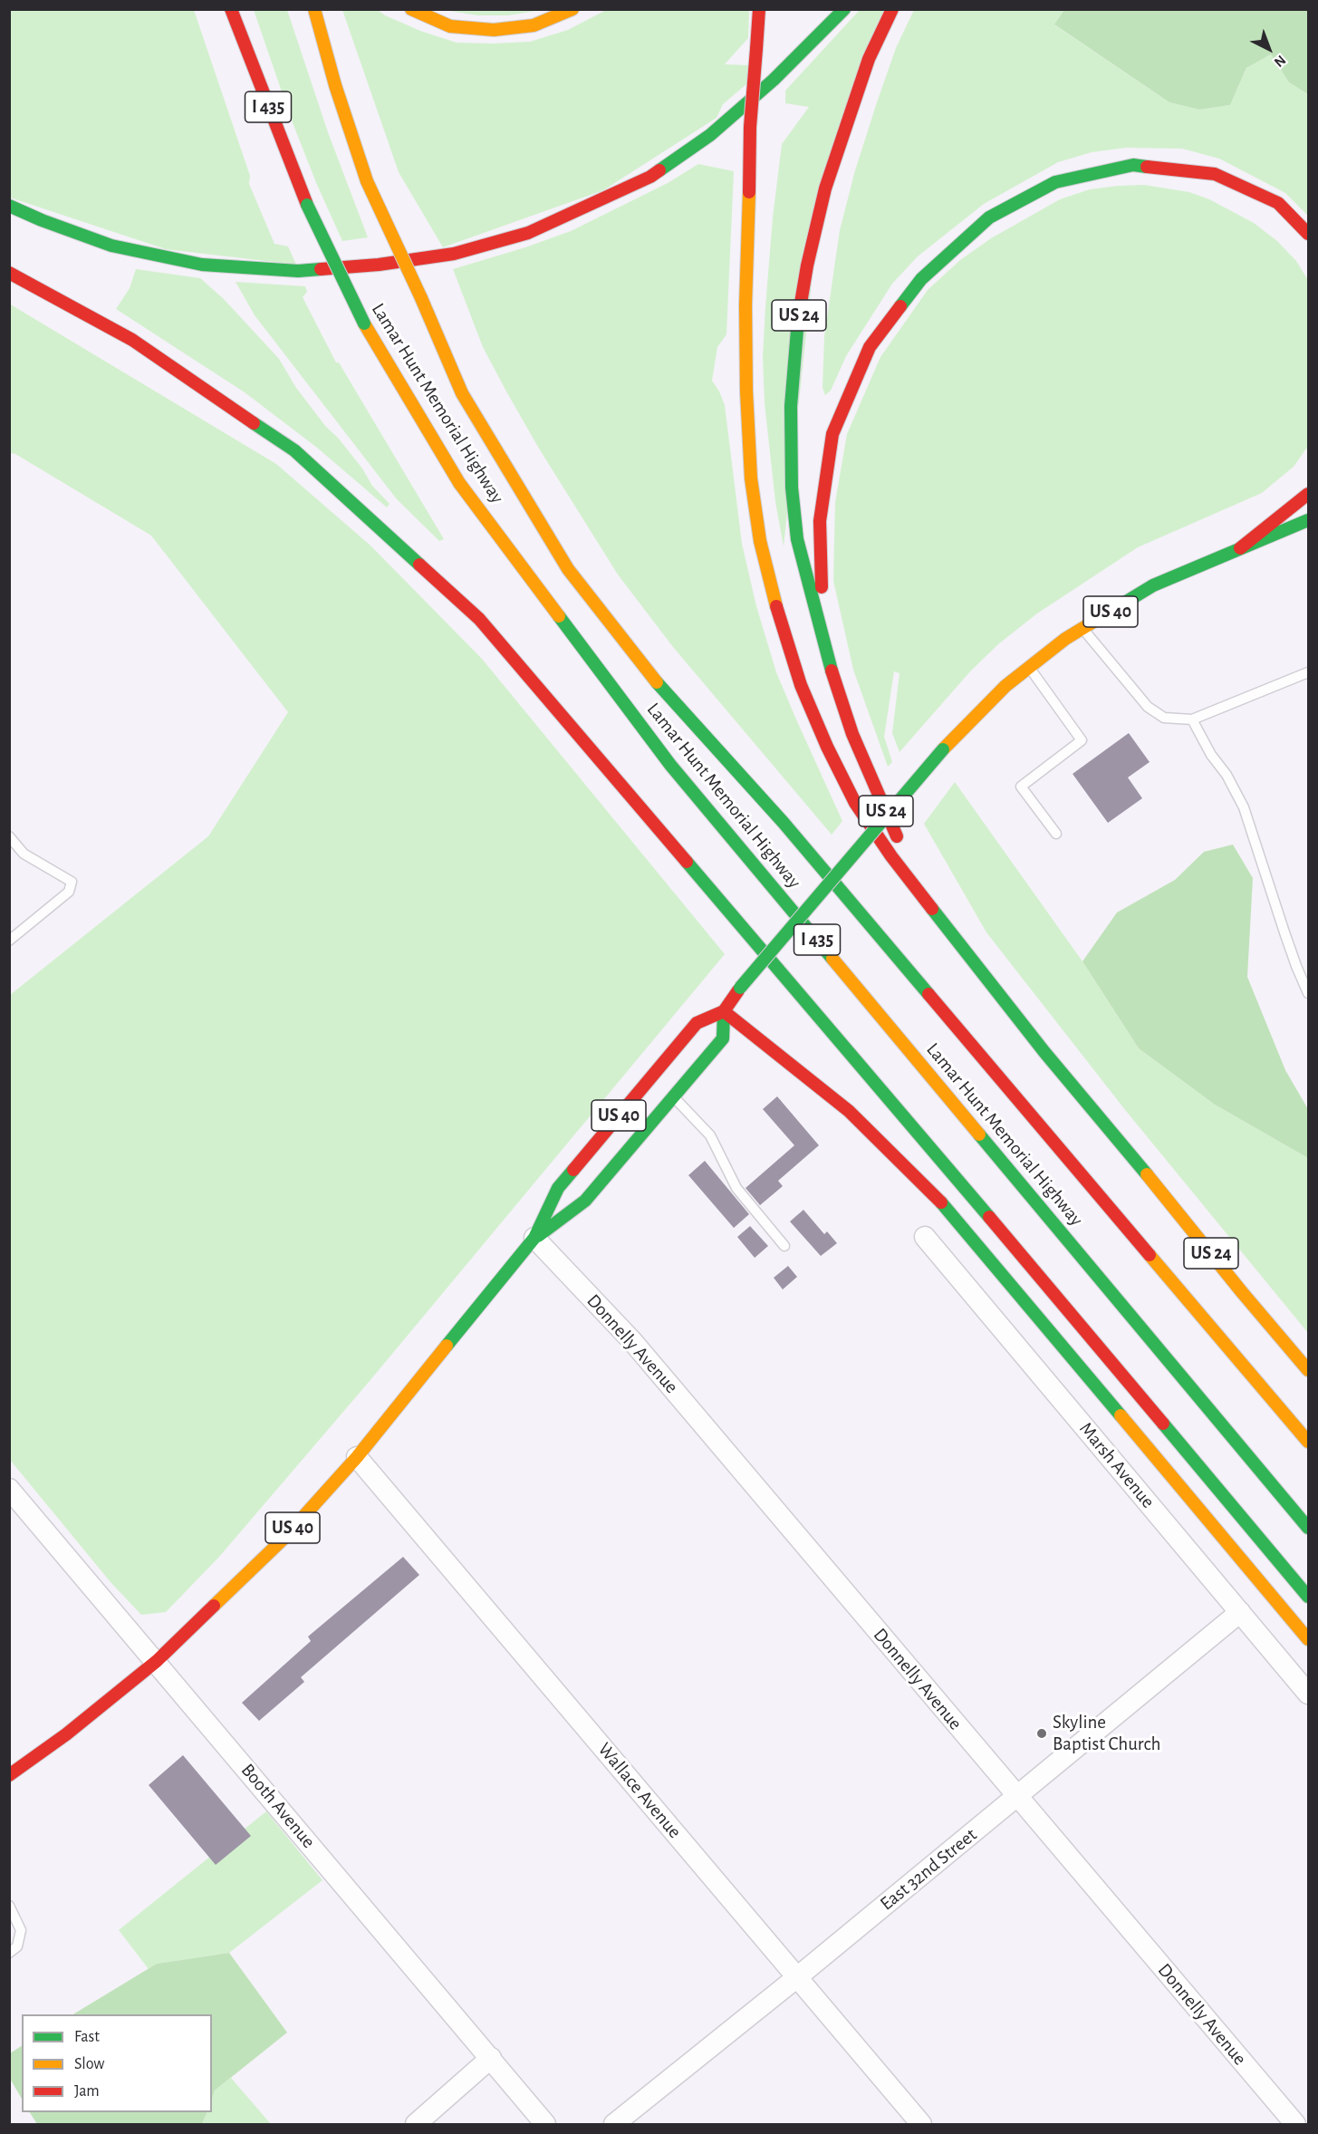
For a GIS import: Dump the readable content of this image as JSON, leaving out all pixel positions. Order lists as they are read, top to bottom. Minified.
{"streets":{"main road":["I 435","US 24","Lamar Hunt Memorial Highway","US 40"],"street":["Donnelly Avenue","Marsh Avenue","Wallace Avenue","Booth Avenue","East 32nd Street"]},"crossings":[["US 40","Donnelly Avenue"],["US 40","Wallace Avenue"],["US 40","Booth Avenue"],["Donnelly Avenue","East 32nd Street"],["Marsh Avenue","East 32nd Street"],["Wallace Avenue","East 32nd Street"]],"places":["Skyline Baptist Church"],"legend":["Fast","Slow","Jam"],"north":"bottom right"}
